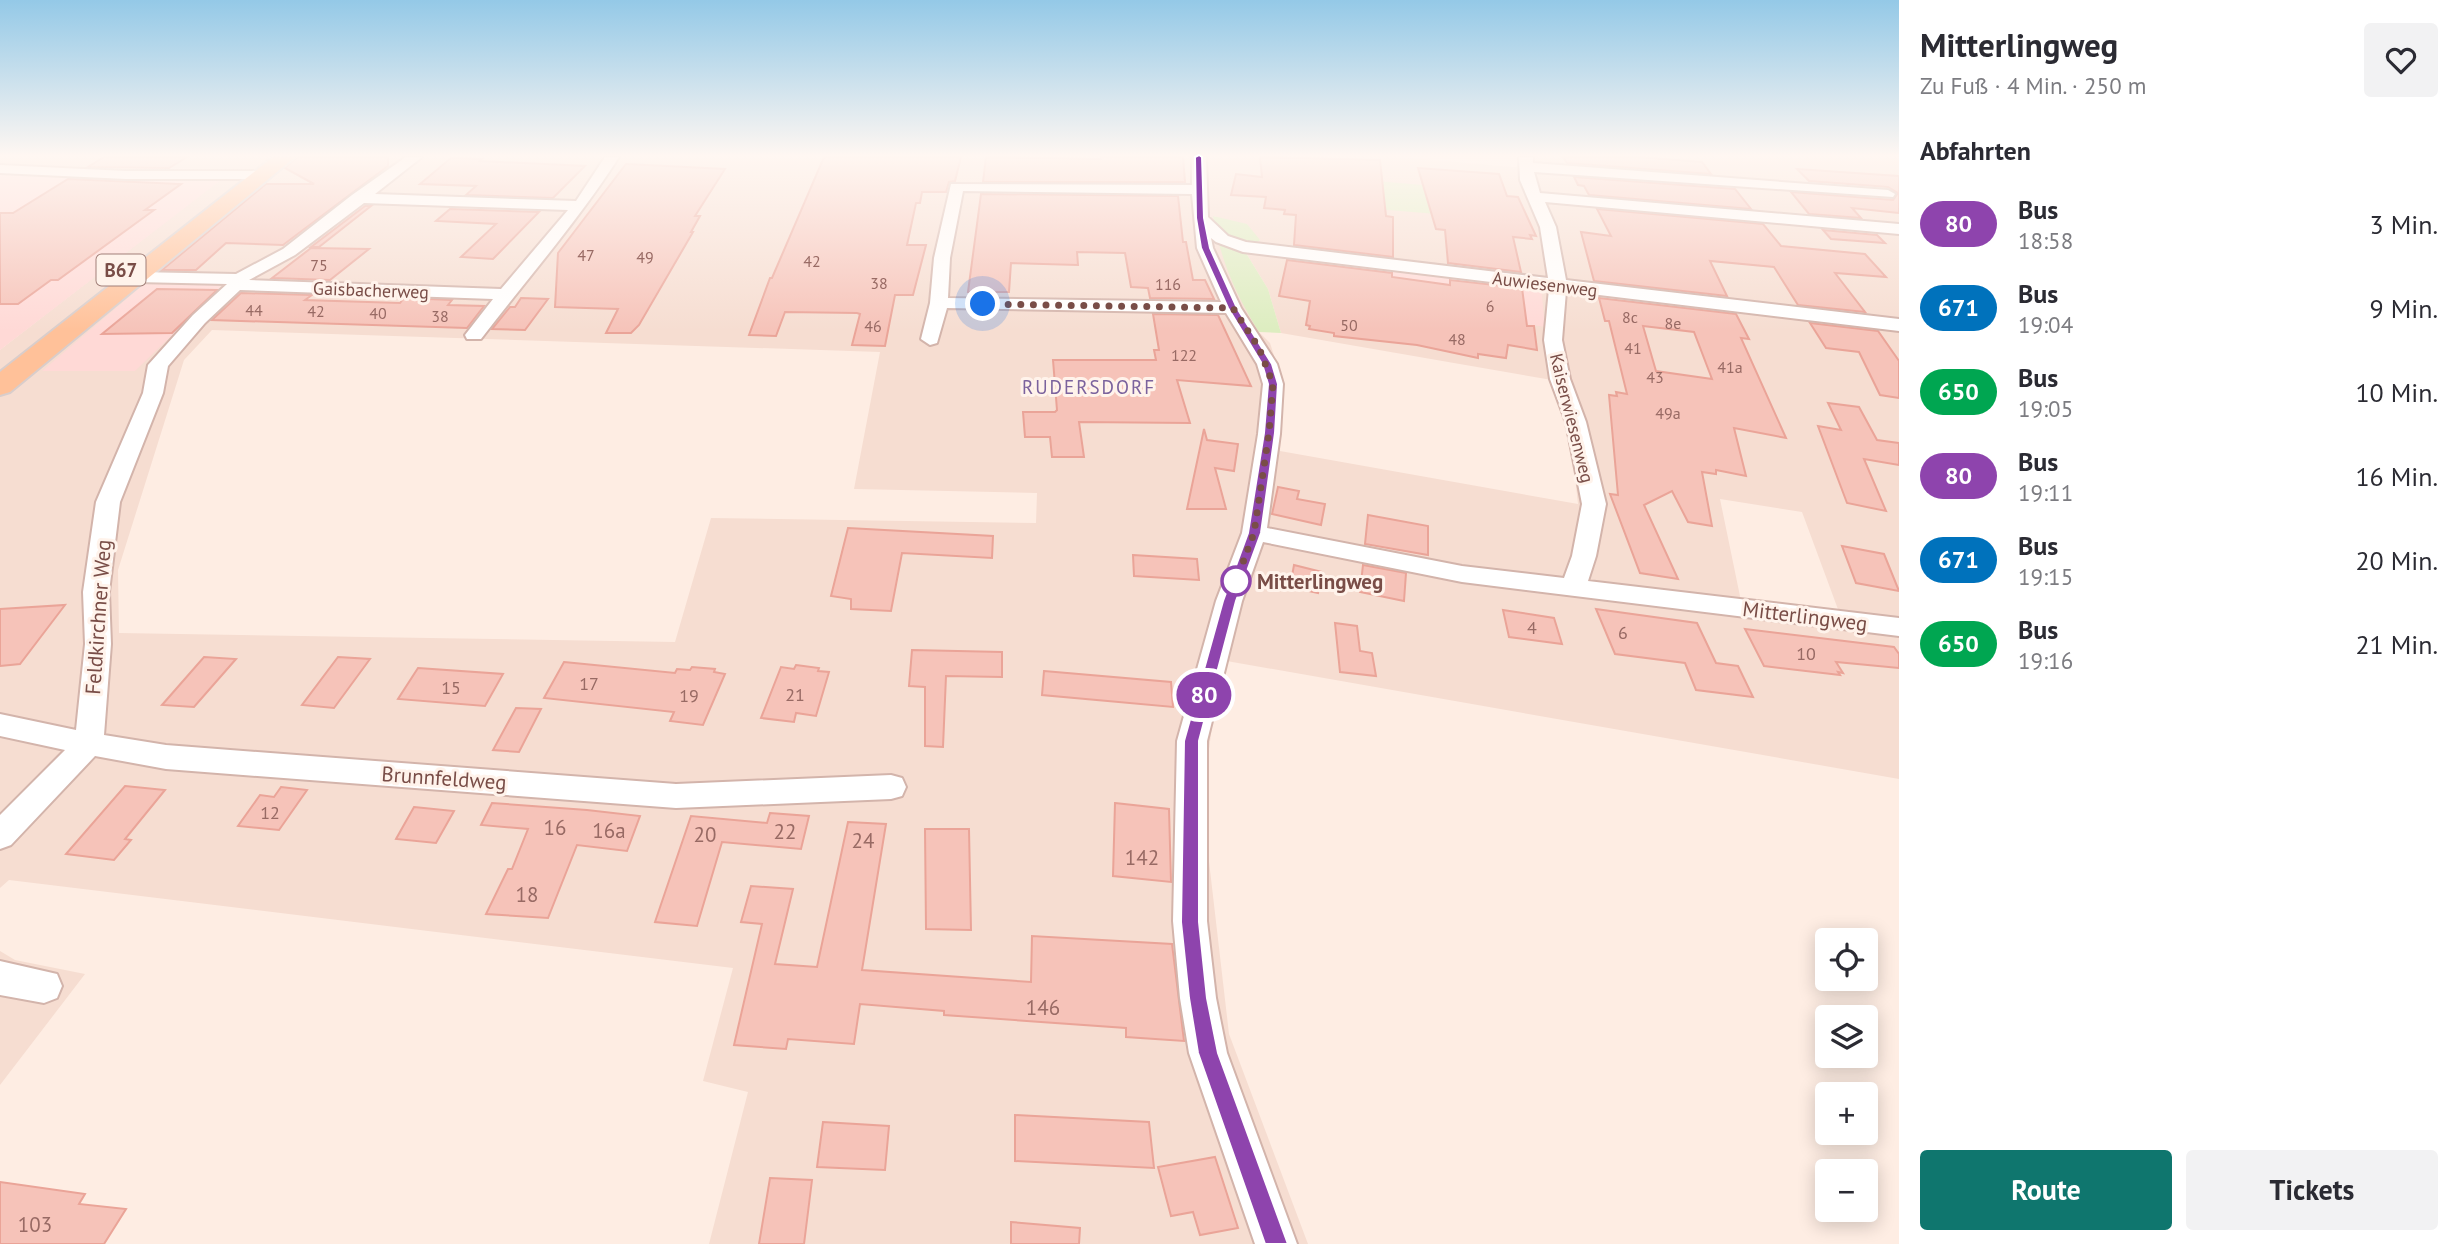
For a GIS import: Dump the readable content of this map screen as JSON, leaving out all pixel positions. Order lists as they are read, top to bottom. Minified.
{"streets":{"main road":["B67"],"street":["Auwiesenweg","Gaisbacherweg","Kaiserwiesenweg","Mitterlingweg","Feldkirchner Weg","Brunnfeldweg"]},"crossings":[["B67","Feldkirchner Weg"],["Auwiesenweg","Kaiserwiesenweg"],["Gaisbacherweg","Feldkirchner Weg"],["Kaiserwiesenweg","Mitterlingweg"],["Feldkirchner Weg","Brunnfeldweg"]],"districts":["RUDERSDORF"],"places":["Mitterlingweg"],"lines":["bus line 80"],"house_numbers":["47","49","42","75","38","116","6","44","42","40","38","8c","8e","50","46","48","41","122","41a","43","49a","4","6","10","17","15","21","19","12","16","16a","22","20","24","142","18","146","103"],"page":{"on_map":"80","heading":[["Mitterlingweg","Zu Fuß · 4 Min. · 250 m"],"Abfahrten"],"list":[{"mark":"80","name":"Bus","note":"18:58","value":"3 Min."},{"mark":"671","name":"Bus","note":"19:04","value":"9 Min."},{"mark":"650","name":"Bus","note":"19:05","value":"10 Min."},{"mark":"80","name":"Bus","note":"19:11","value":"16 Min."},{"mark":"671","name":"Bus","note":"19:15","value":"20 Min."},{"mark":"650","name":"Bus","note":"19:16","value":"21 Min."}],"map_buttons":["+","−"],"buttons":["Route","Tickets"]}}
